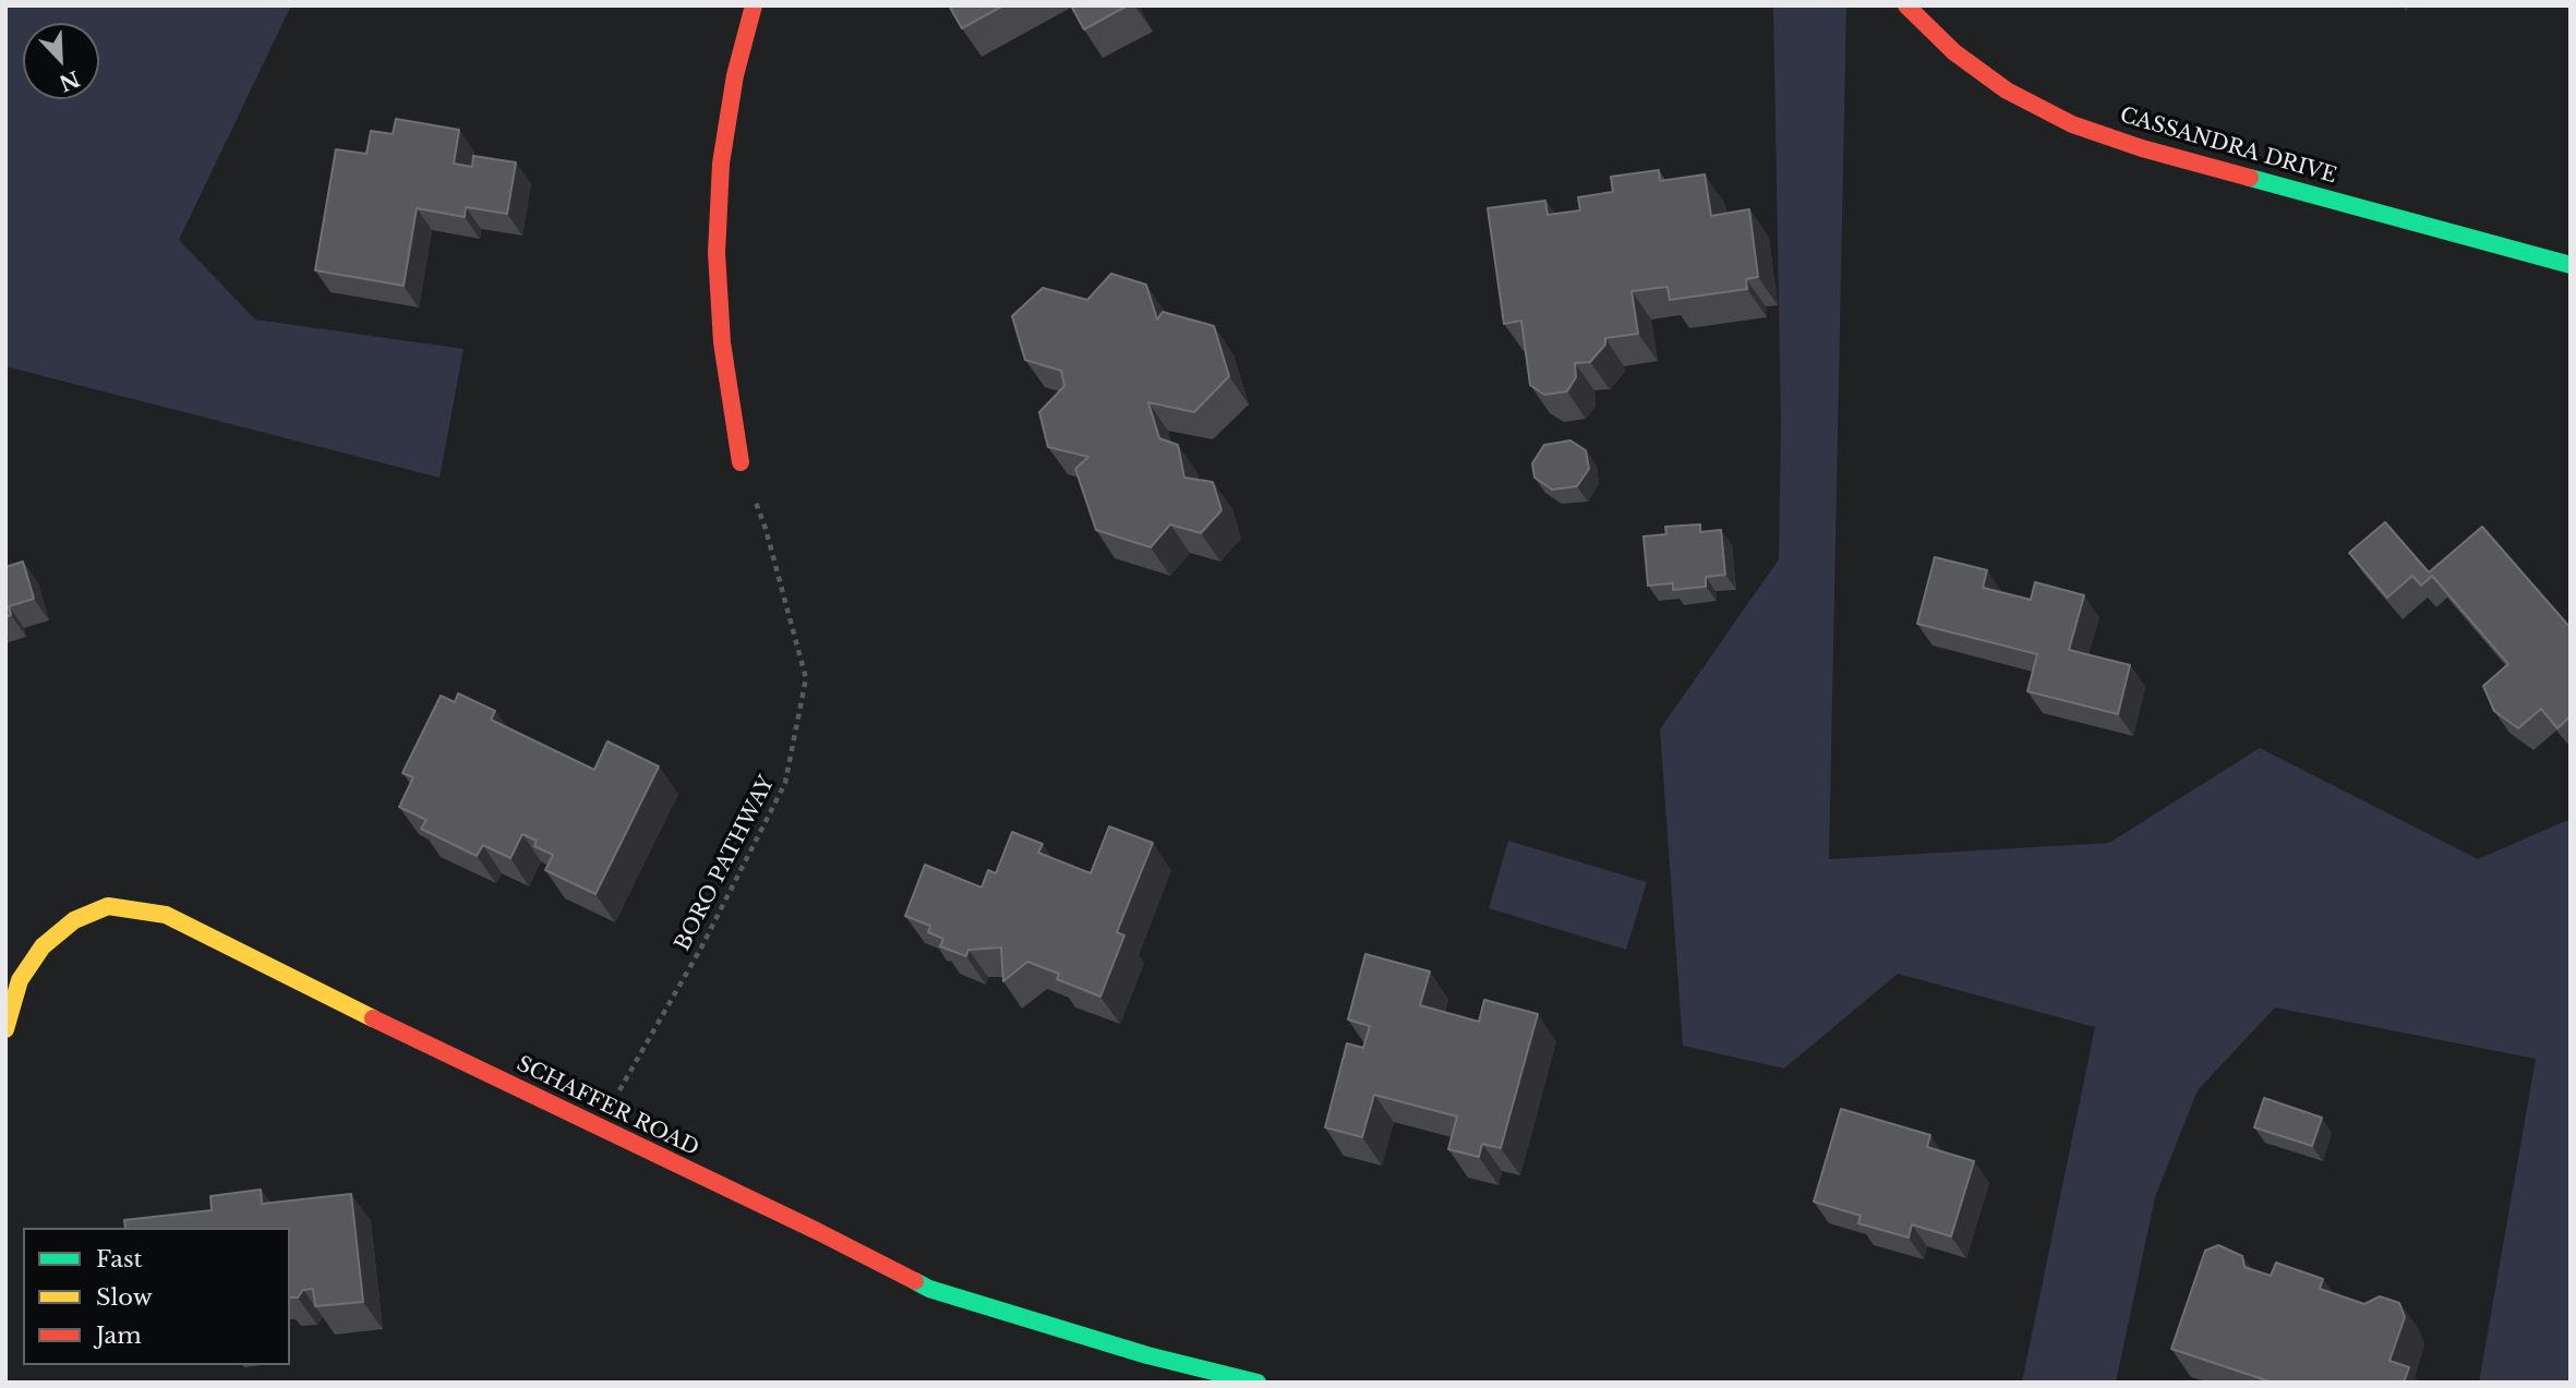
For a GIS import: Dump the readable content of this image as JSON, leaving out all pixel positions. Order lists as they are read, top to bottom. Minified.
{"streets":{"street":["CASSANDRA DRIVE","SCHAFFER ROAD"],"path":["BORO PATHWAY"]},"crossings":[["BORO PATHWAY","SCHAFFER ROAD"]],"legend":["Fast","Slow","Jam"],"north":"bottom right"}
